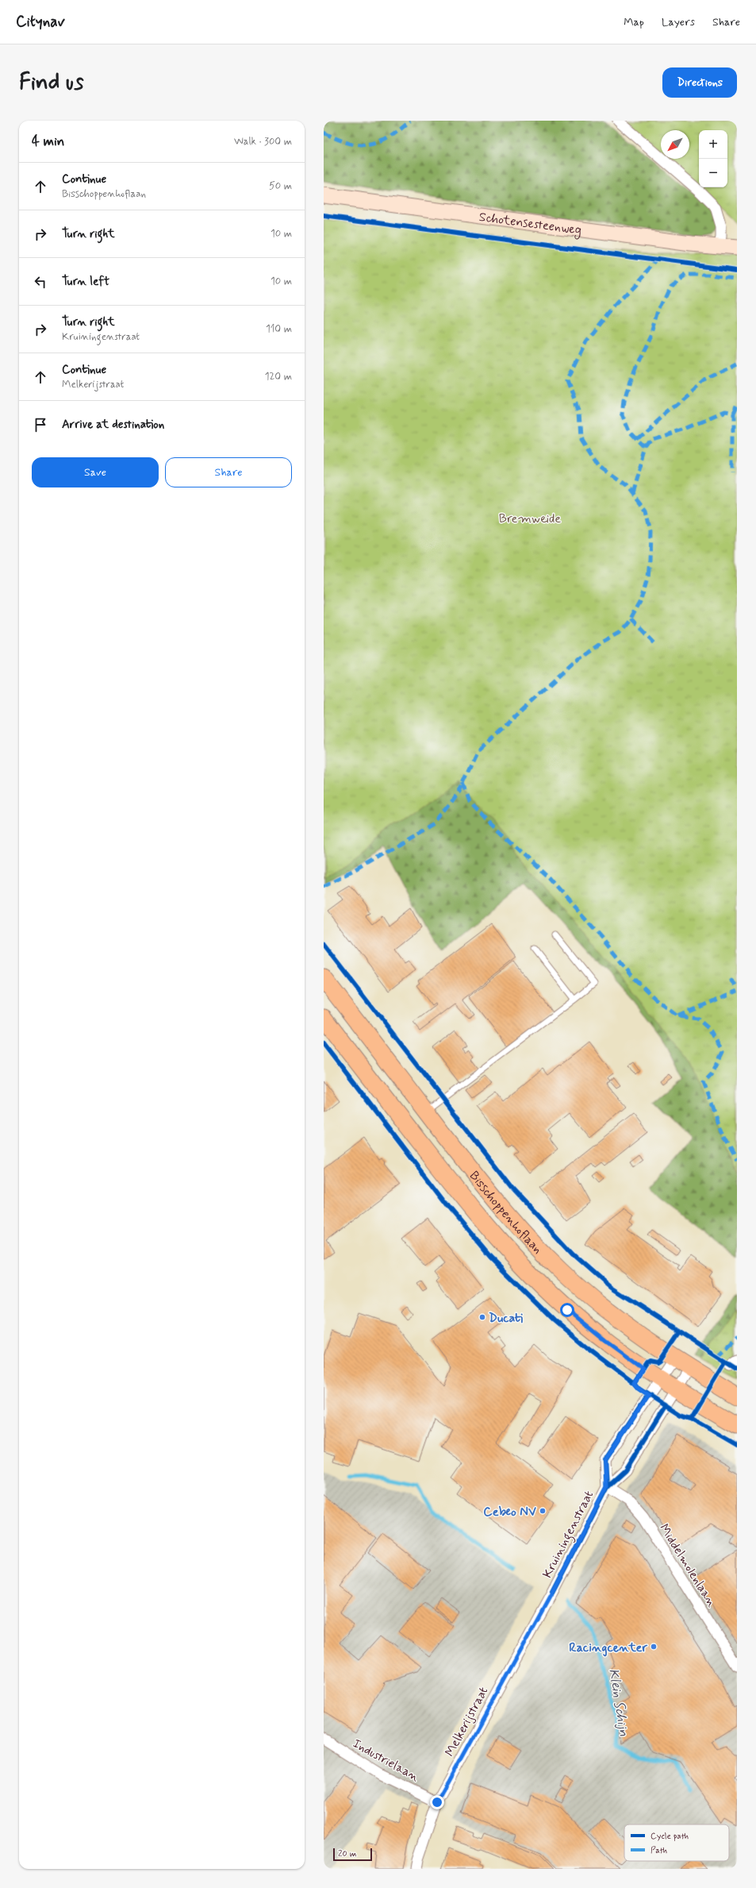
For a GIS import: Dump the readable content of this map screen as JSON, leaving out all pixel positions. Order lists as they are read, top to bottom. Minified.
{"streets":{"main road":["Bisschoppenhoflaan"],"street":["Schotensesteenweg","Kruiningenstraat","Middelmolenlaan","Melkerijstraat","Industrielaan"]},"crossings":[["Bisschoppenhoflaan","Kruiningenstraat"],["Kruiningenstraat","Middelmolenlaan"],["Kruiningenstraat","Melkerijstraat"],["Melkerijstraat","Industrielaan"]],"water":["Klein Schijn"],"parks":["Bremweide"],"places":["Ducati","Cebeo NV","Racingcenter"],"legend":["Cycle path","Path"],"scale_bar":"20 m","north":"bottom left","page":{"header":"Citynav","nav":["Map","Layers","Share"],"buttons":["Directions",["Save","Share"]],"title":"Find us","heading":["4 min","Walk · 300 m"],"map_buttons":["+","−"],"list":[["Continue","Bisschoppenhoflaan","50 m"],["Turn right","10 m"],["Turn left","10 m"],["Turn right","Kruiningenstraat","110 m"],["Continue","Melkerijstraat","120 m"],"Arrive at destination"],"scale":"20 m"}}
